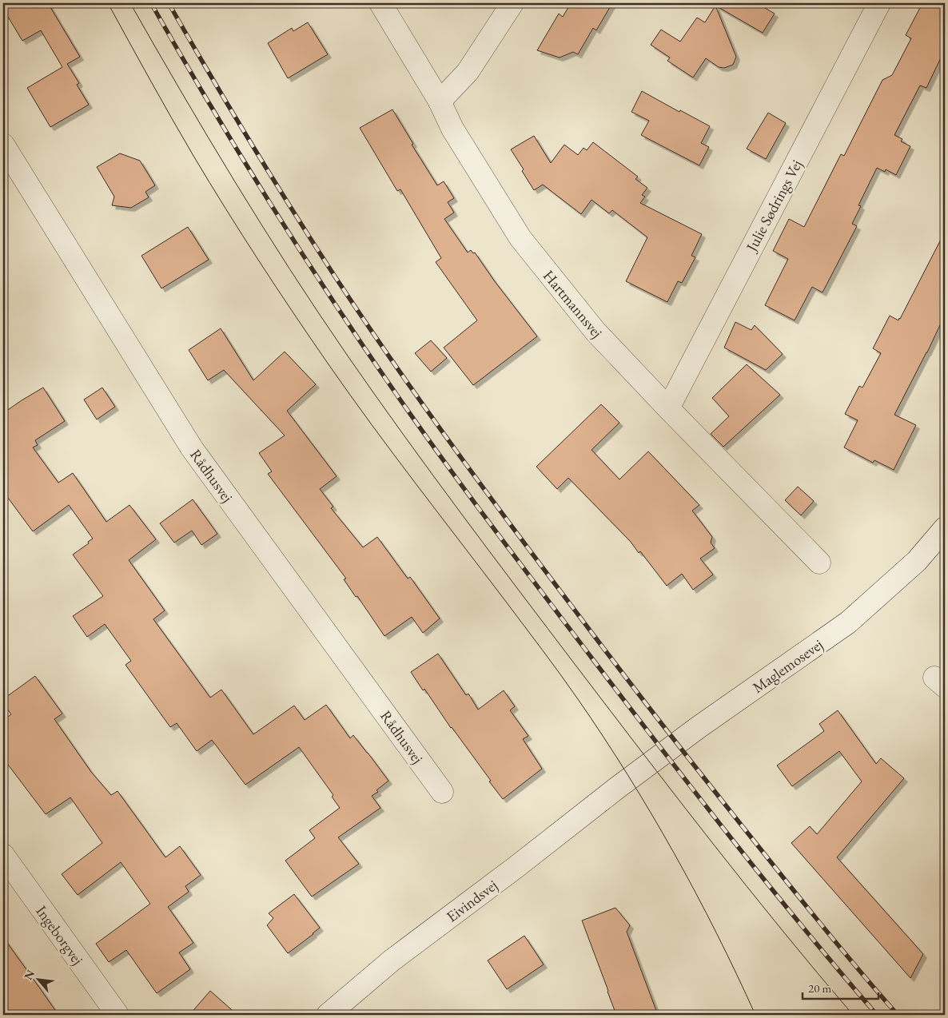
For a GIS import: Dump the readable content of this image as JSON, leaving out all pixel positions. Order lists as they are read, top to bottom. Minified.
{"streets":{"street":["Julie Sødrings Vej","Hartmannsvej","Rådhusvej","Maglemosevej","Eivindsvej","Ingeborgvej"]},"crossings":[["Julie Sødrings Vej","Hartmannsvej"],["Maglemosevej","Eivindsvej"]],"scale_bar":"20 m","north":"top left"}
